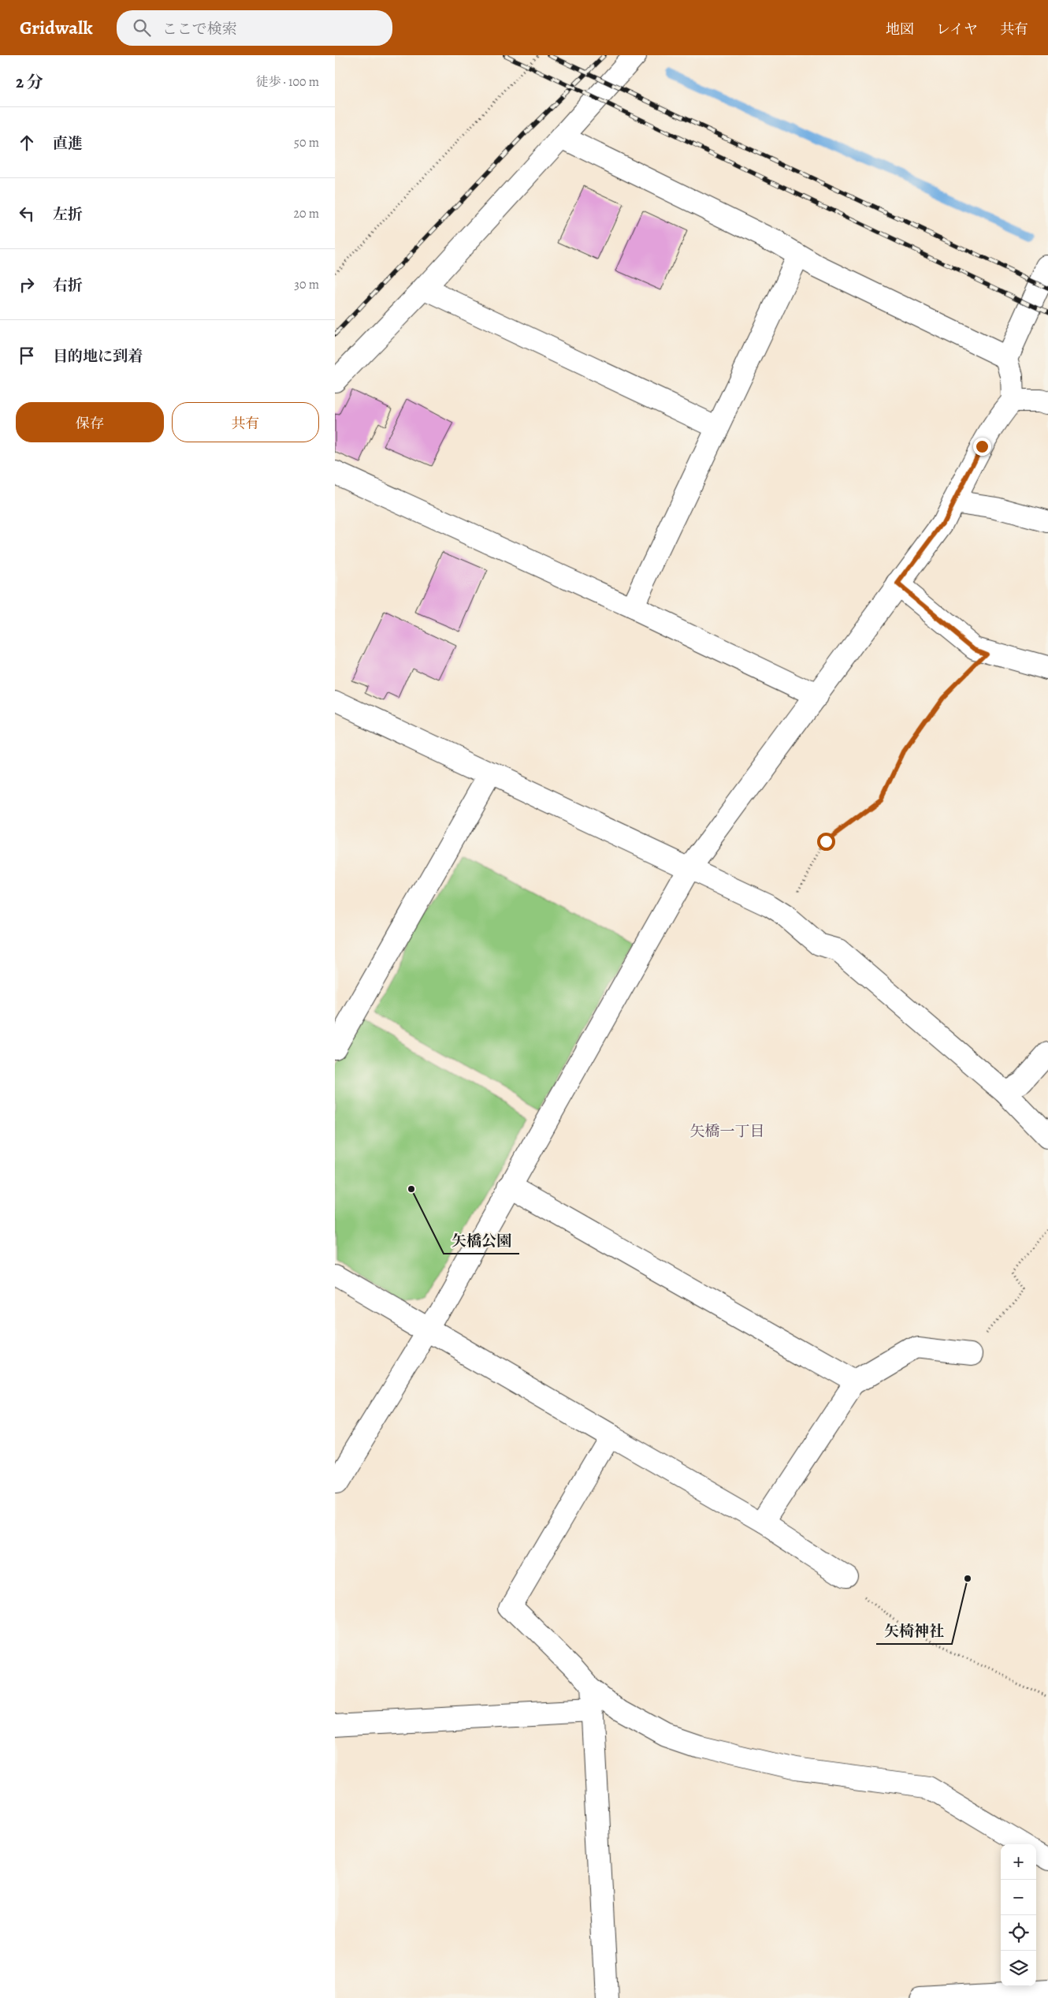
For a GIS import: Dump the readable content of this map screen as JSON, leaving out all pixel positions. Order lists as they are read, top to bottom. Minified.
{"districts":["矢橋一丁目"],"places":["矢橋公園","矢椅神社"],"page":{"header":"Gridwalk","search":"ここで検索","nav":["地図","レイヤ","共有"],"heading":["2 分","徒歩 · 100 m"],"list":[["直進","50 m"],["左折","20 m"],["右折","30 m"],"目的地に到着"],"buttons":["保存","共有"],"map_buttons":["+","−"]}}
